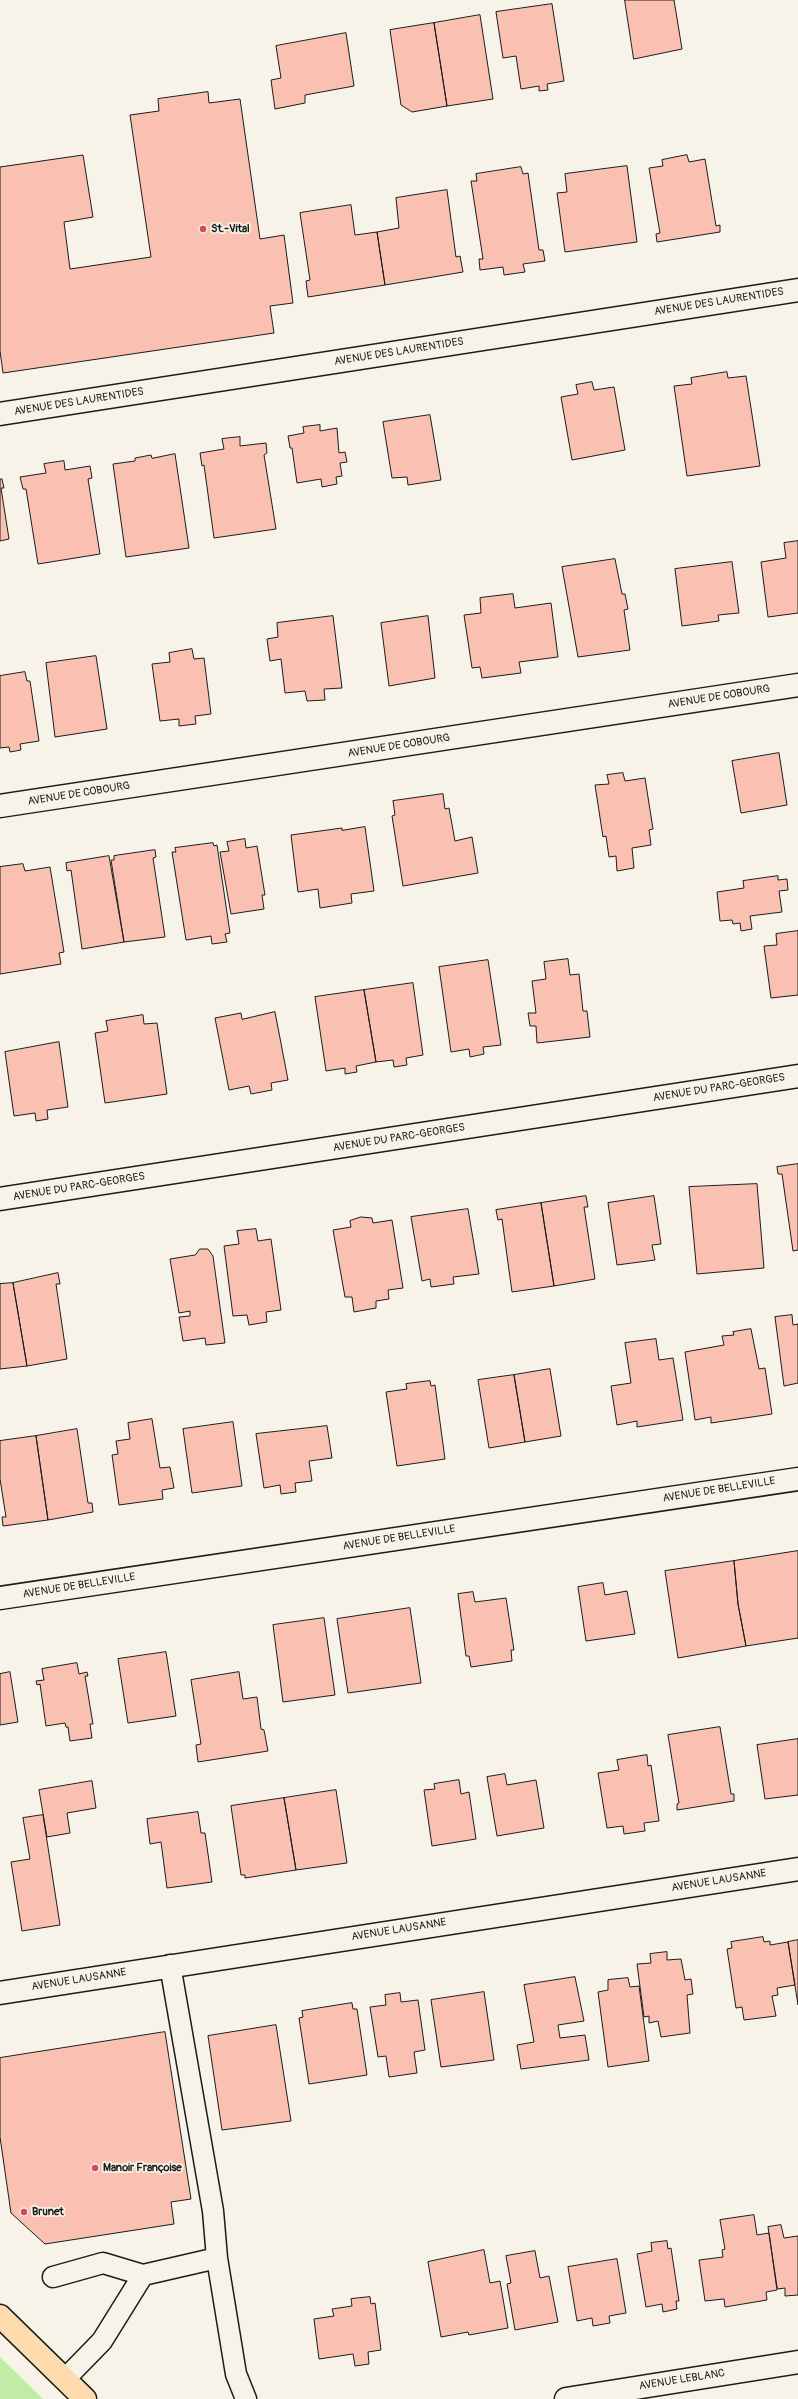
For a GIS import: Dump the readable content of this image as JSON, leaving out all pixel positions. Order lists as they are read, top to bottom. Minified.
{"streets":{"street":["AVENUE DES LAURENTIDES","AVENUE DE COBOURG","AVENUE DU PARC-GEORGES","AVENUE DE BELLEVILLE","AVENUE LAUSANNE","AVENUE LEBLANC"]},"places":["St.-Vital","Manoir Françoise","Brunet"]}
